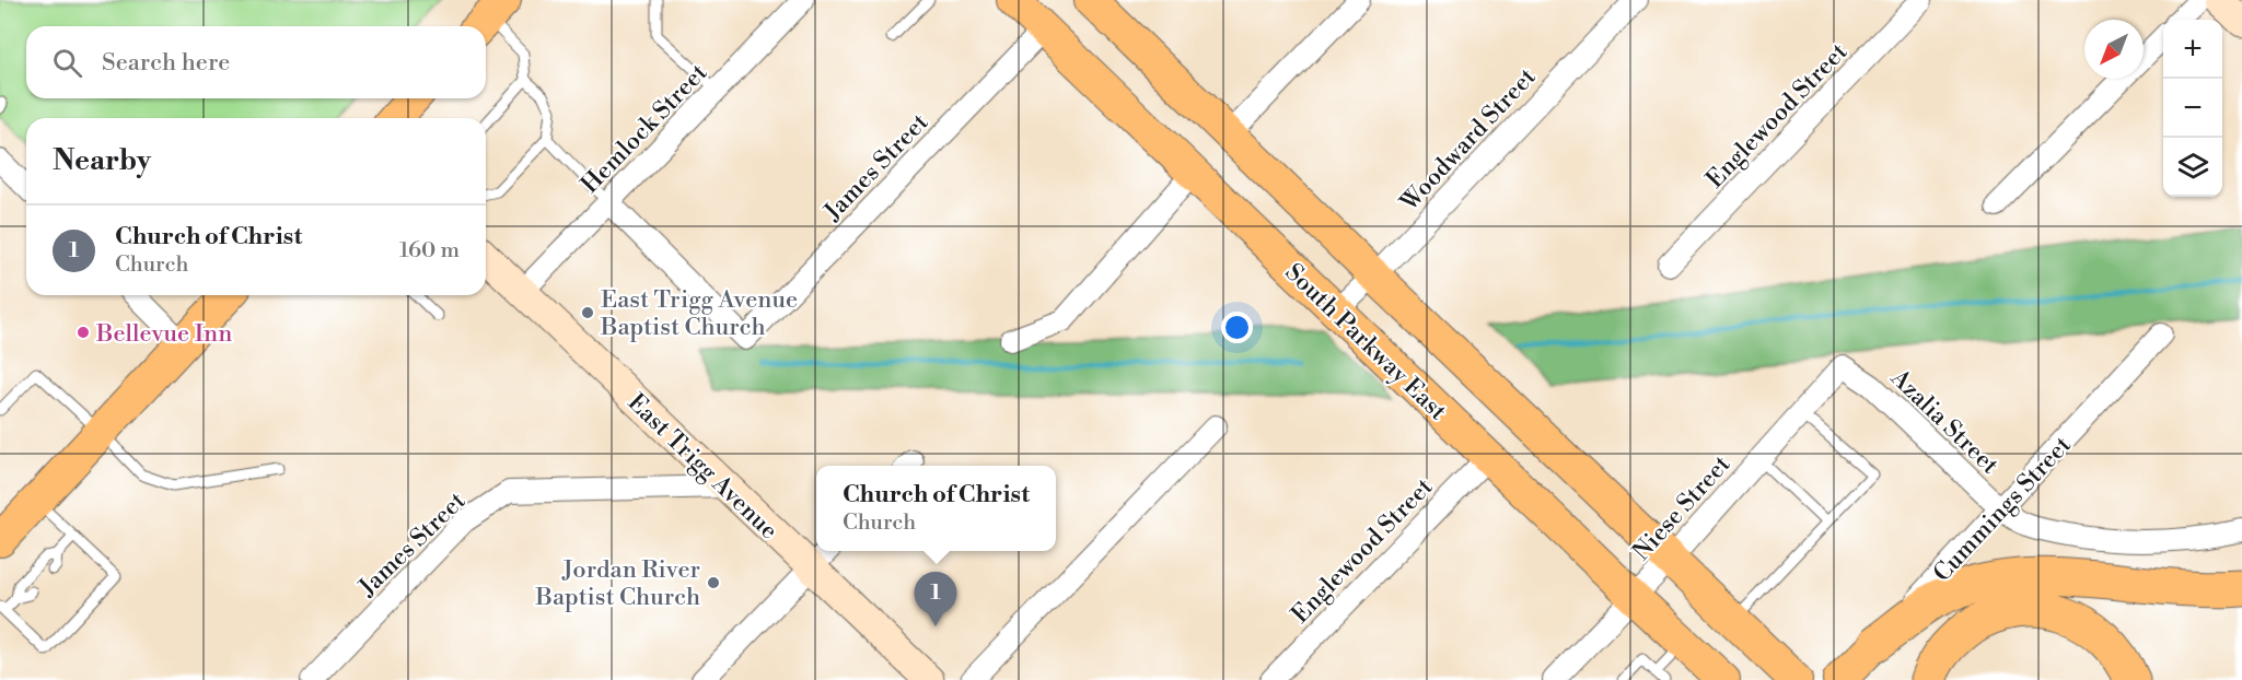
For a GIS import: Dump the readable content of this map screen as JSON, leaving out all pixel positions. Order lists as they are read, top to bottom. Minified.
{"streets":{"main road":["South Parkway East","Cummings Street"],"street":["Englewood Street","Hemlock Street","Woodward Street","James Street","Azalia Street","East Trigg Avenue","Niese Street"]},"crossings":[["Englewood Street","South Parkway East"],["Hemlock Street","James Street"],["Hemlock Street","East Trigg Avenue"],["Woodward Street","South Parkway East"],["James Street","South Parkway East"],["James Street","East Trigg Avenue"],["South Parkway East","Niese Street"],["Azalia Street","Niese Street"],["Azalia Street","Cummings Street"]],"places":["East Trigg Avenue Baptist Church","Bellevue Inn","Jordan River Baptist Church"],"north":"bottom left","page":{"map_buttons":["+","−"],"search":"Search here","heading":"Nearby","list":[{"mark":"1","name":"Church of Christ","note":"Church","value":"160 m"}],"popup":["Church of Christ","Church"],"pins":"1"}}
